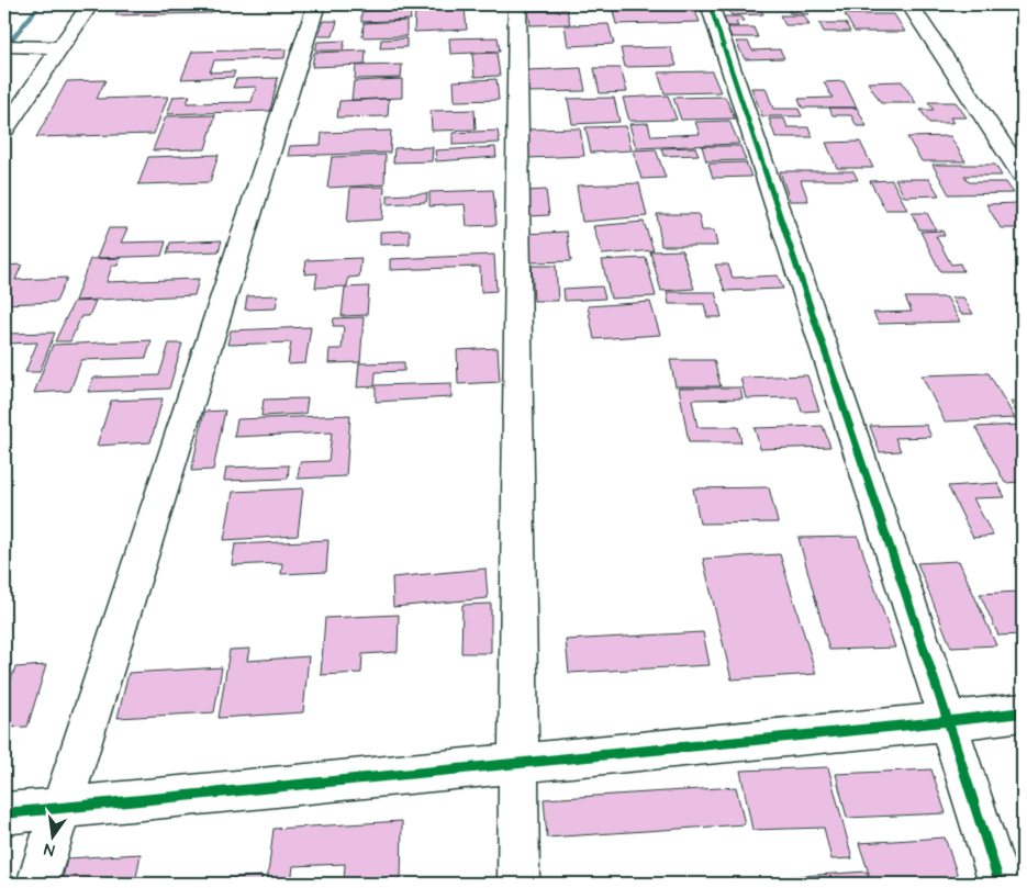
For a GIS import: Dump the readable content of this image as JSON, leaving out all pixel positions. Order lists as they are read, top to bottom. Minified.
{"north":"bottom"}
